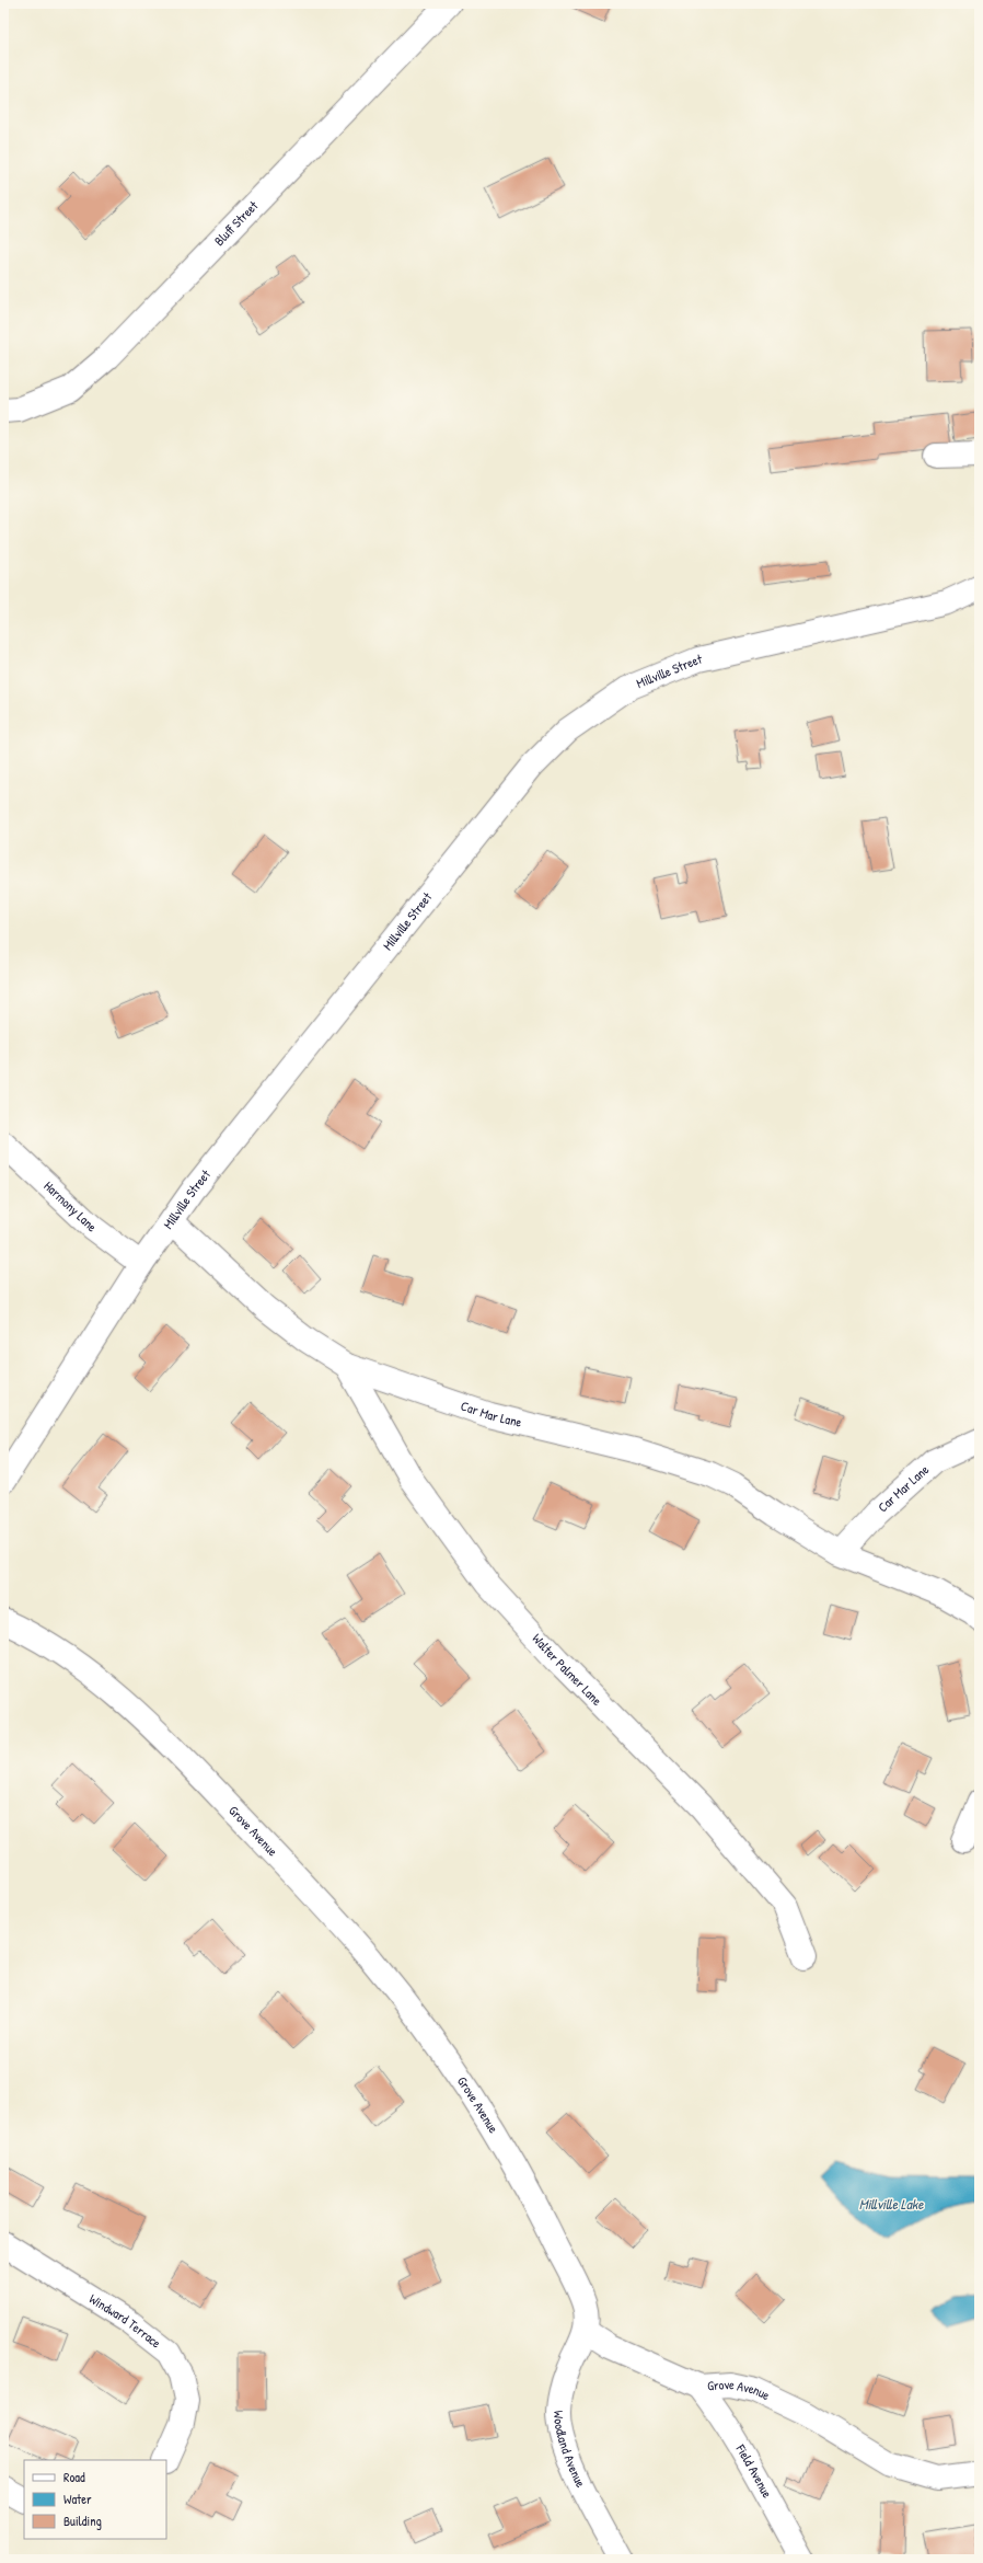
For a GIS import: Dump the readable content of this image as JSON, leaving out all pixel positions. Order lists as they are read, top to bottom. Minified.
{"streets":{"street":["Bluff Street","Millville Street","Harmony Lane","Car Mar Lane","Walter Palmer Lane","Grove Avenue","Windward Terrace","Woodland Avenue","Field Avenue"]},"crossings":[["Millville Street","Harmony Lane"],["Millville Street","Car Mar Lane"],["Car Mar Lane","Walter Palmer Lane"],["Grove Avenue","Woodland Avenue"],["Grove Avenue","Field Avenue"]],"water":["Millville Lake"],"legend":["Road","Water","Building"]}
